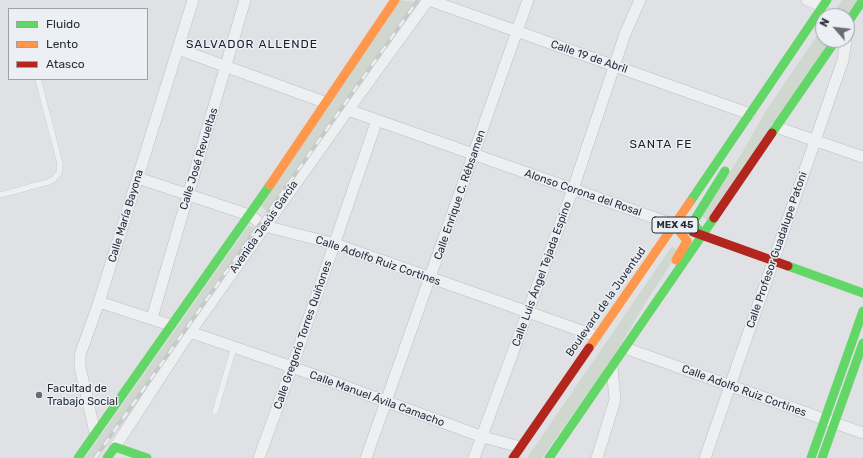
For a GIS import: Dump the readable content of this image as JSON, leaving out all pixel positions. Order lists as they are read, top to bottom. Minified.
{"streets":{"main road":["Alonso Corona del Rosal","MEX 45","Avenida Jesús García","Boulevard de la Juventud"],"street":["Calle 19 de Abril","Calle José Revueltas","Calle Enrique C. Rébsamen","Calle María Bayona","Calle Profesor Guadalupe Patoni","Calle Adolfo Ruiz Cortines","Calle Luis Ángel Tejada Espino","Calle Gregorio Torres Quiñones","Calle Manuel Ávila Camacho"]},"crossings":[["Calle 19 de Abril","Calle Enrique C. Rébsamen"],["Calle 19 de Abril","Avenida Jesús García"],["Calle 19 de Abril","Calle Luis Ángel Tejada Espino"],["Calle 19 de Abril","Boulevard de la Juventud"],["Calle José Revueltas","Calle Adolfo Ruiz Cortines"],["Alonso Corona del Rosal","Calle Enrique C. Rébsamen"],["Alonso Corona del Rosal","MEX 45"],["Alonso Corona del Rosal","Avenida Jesús García"],["Alonso Corona del Rosal","Calle Profesor Guadalupe Patoni"],["Alonso Corona del Rosal","Calle Luis Ángel Tejada Espino"],["Alonso Corona del Rosal","Boulevard de la Juventud"],["Alonso Corona del Rosal","Calle Gregorio Torres Quiñones"],["Calle Enrique C. Rébsamen","Calle Adolfo Ruiz Cortines"],["Calle Enrique C. Rébsamen","Calle Manuel Ávila Camacho"],["Calle María Bayona","Avenida Jesús García"],["Calle María Bayona","Calle Adolfo Ruiz Cortines"],["MEX 45","Calle Adolfo Ruiz Cortines"],["Avenida Jesús García","Calle Adolfo Ruiz Cortines"],["Avenida Jesús García","Calle Manuel Ávila Camacho"],["Calle Profesor Guadalupe Patoni","Calle Adolfo Ruiz Cortines"],["Calle Adolfo Ruiz Cortines","Calle Luis Ángel Tejada Espino"],["Calle Adolfo Ruiz Cortines","Boulevard de la Juventud"],["Calle Adolfo Ruiz Cortines","Calle Gregorio Torres Quiñones"],["Calle Luis Ángel Tejada Espino","Calle Manuel Ávila Camacho"],["Boulevard de la Juventud","Calle Manuel Ávila Camacho"],["Calle Gregorio Torres Quiñones","Calle Manuel Ávila Camacho"]],"districts":["SALVADOR ALLENDE","SANTA FE"],"places":["Facultad de Trabajo Social"],"legend":["Fluido","Lento","Atasco"],"north":"top left"}
